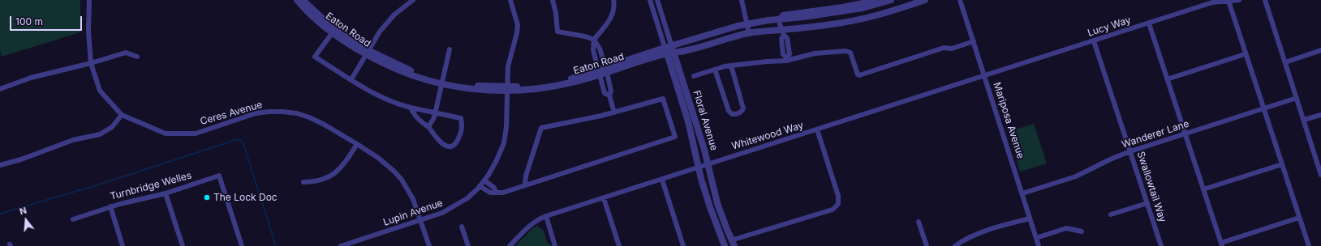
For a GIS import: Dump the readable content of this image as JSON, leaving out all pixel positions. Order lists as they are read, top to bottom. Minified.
{"streets":{"street":["Lucy Way","Eaton Road","Ceres Avenue","Floral Avenue","Mariposa Avenue","Wanderer Lane","Whitewood Way","Turnbridge Welles","Swallowtail Way","Lupin Avenue"]},"crossings":[["Lucy Way","Mariposa Avenue"],["Lucy Way","Whitewood Way"],["Lucy Way","Swallowtail Way"],["Eaton Road","Floral Avenue"],["Eaton Road","Lupin Avenue"],["Ceres Avenue","Lupin Avenue"],["Floral Avenue","Whitewood Way"],["Mariposa Avenue","Wanderer Lane"],["Mariposa Avenue","Whitewood Way"],["Wanderer Lane","Swallowtail Way"]],"places":["The Lock Doc"],"scale_bar":"100 m","north":"top"}
